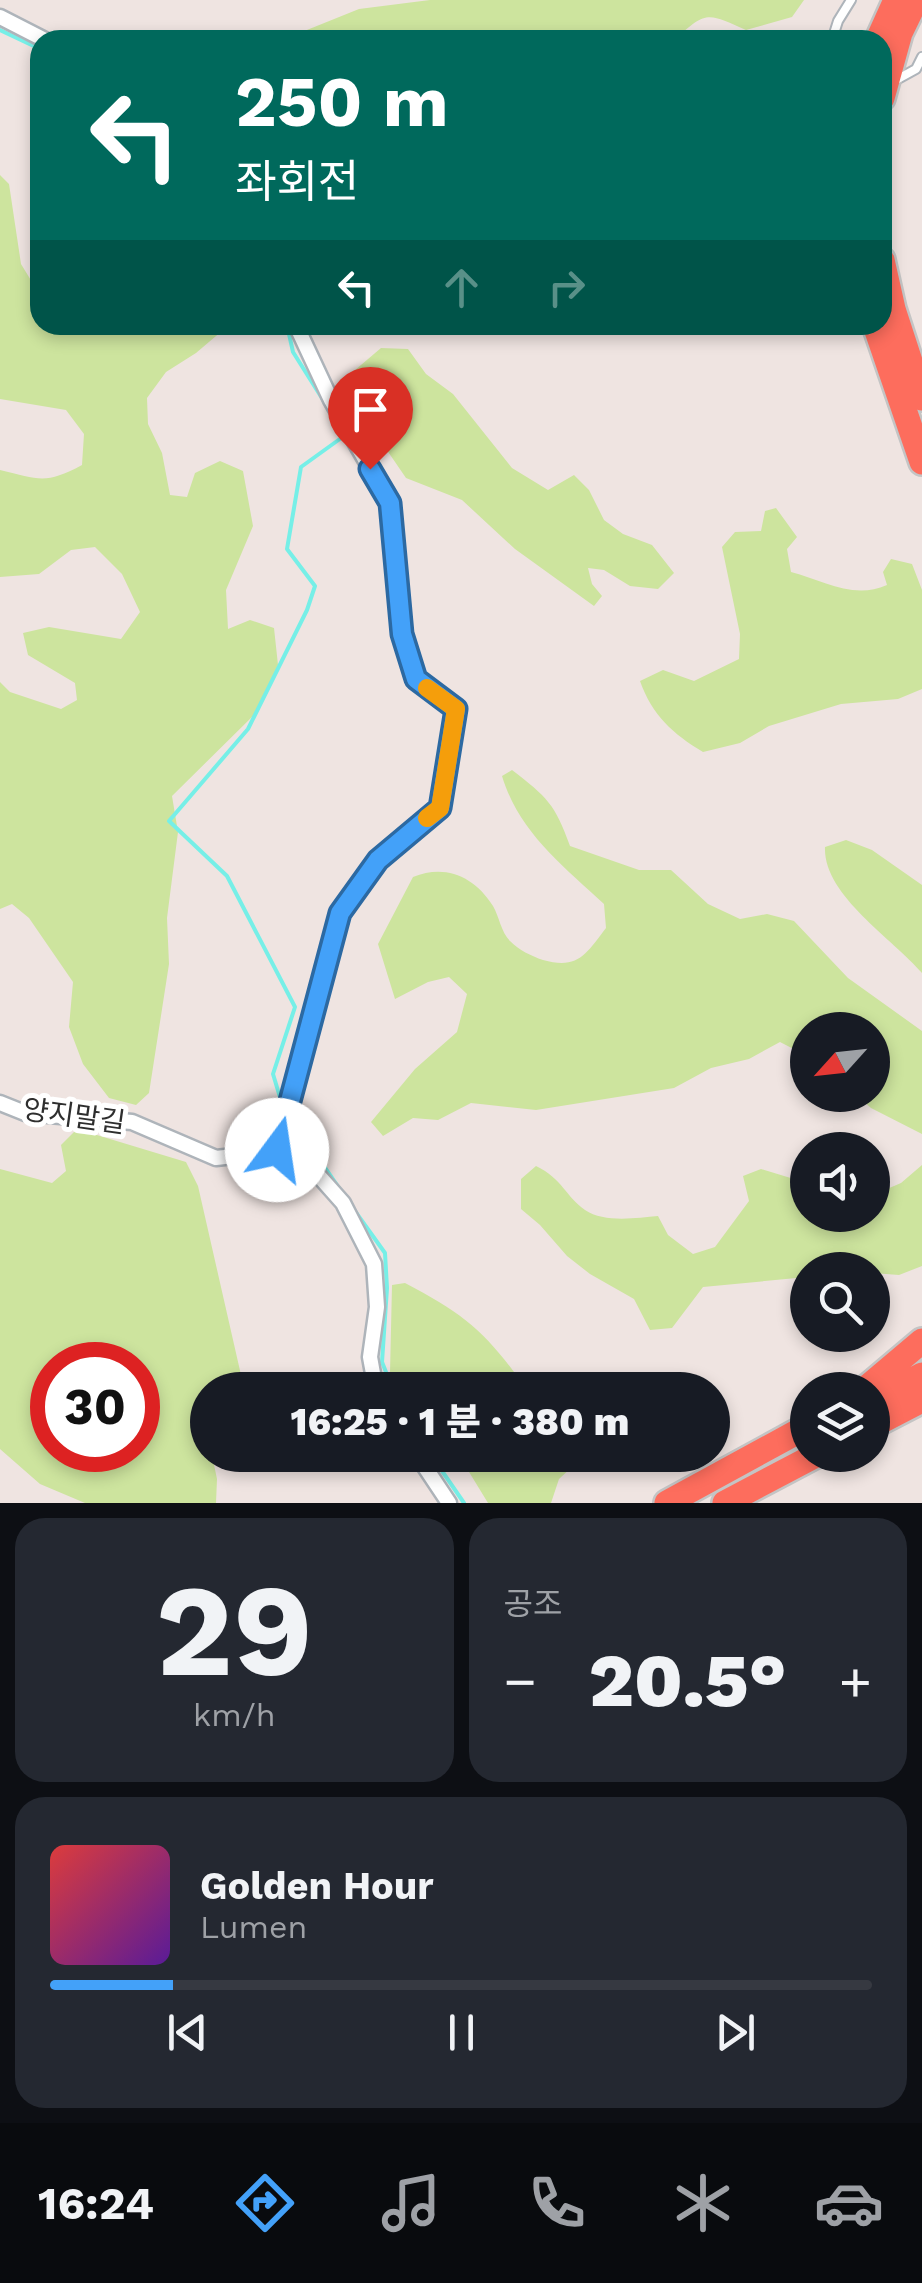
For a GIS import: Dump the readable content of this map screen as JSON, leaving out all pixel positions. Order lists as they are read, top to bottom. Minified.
{"streets":{"street":["양지말길"]},"north":"bottom left","page":{"turn":["250 m","좌회전"],"limit":"30","trip":"16:25 · 1 분 · 380 m","tile":[["29","km/h"],"공조"],"heat":["−","20.5°","+"],"song":["Golden Hour","Lumen"],"tabs":"16:24"}}
